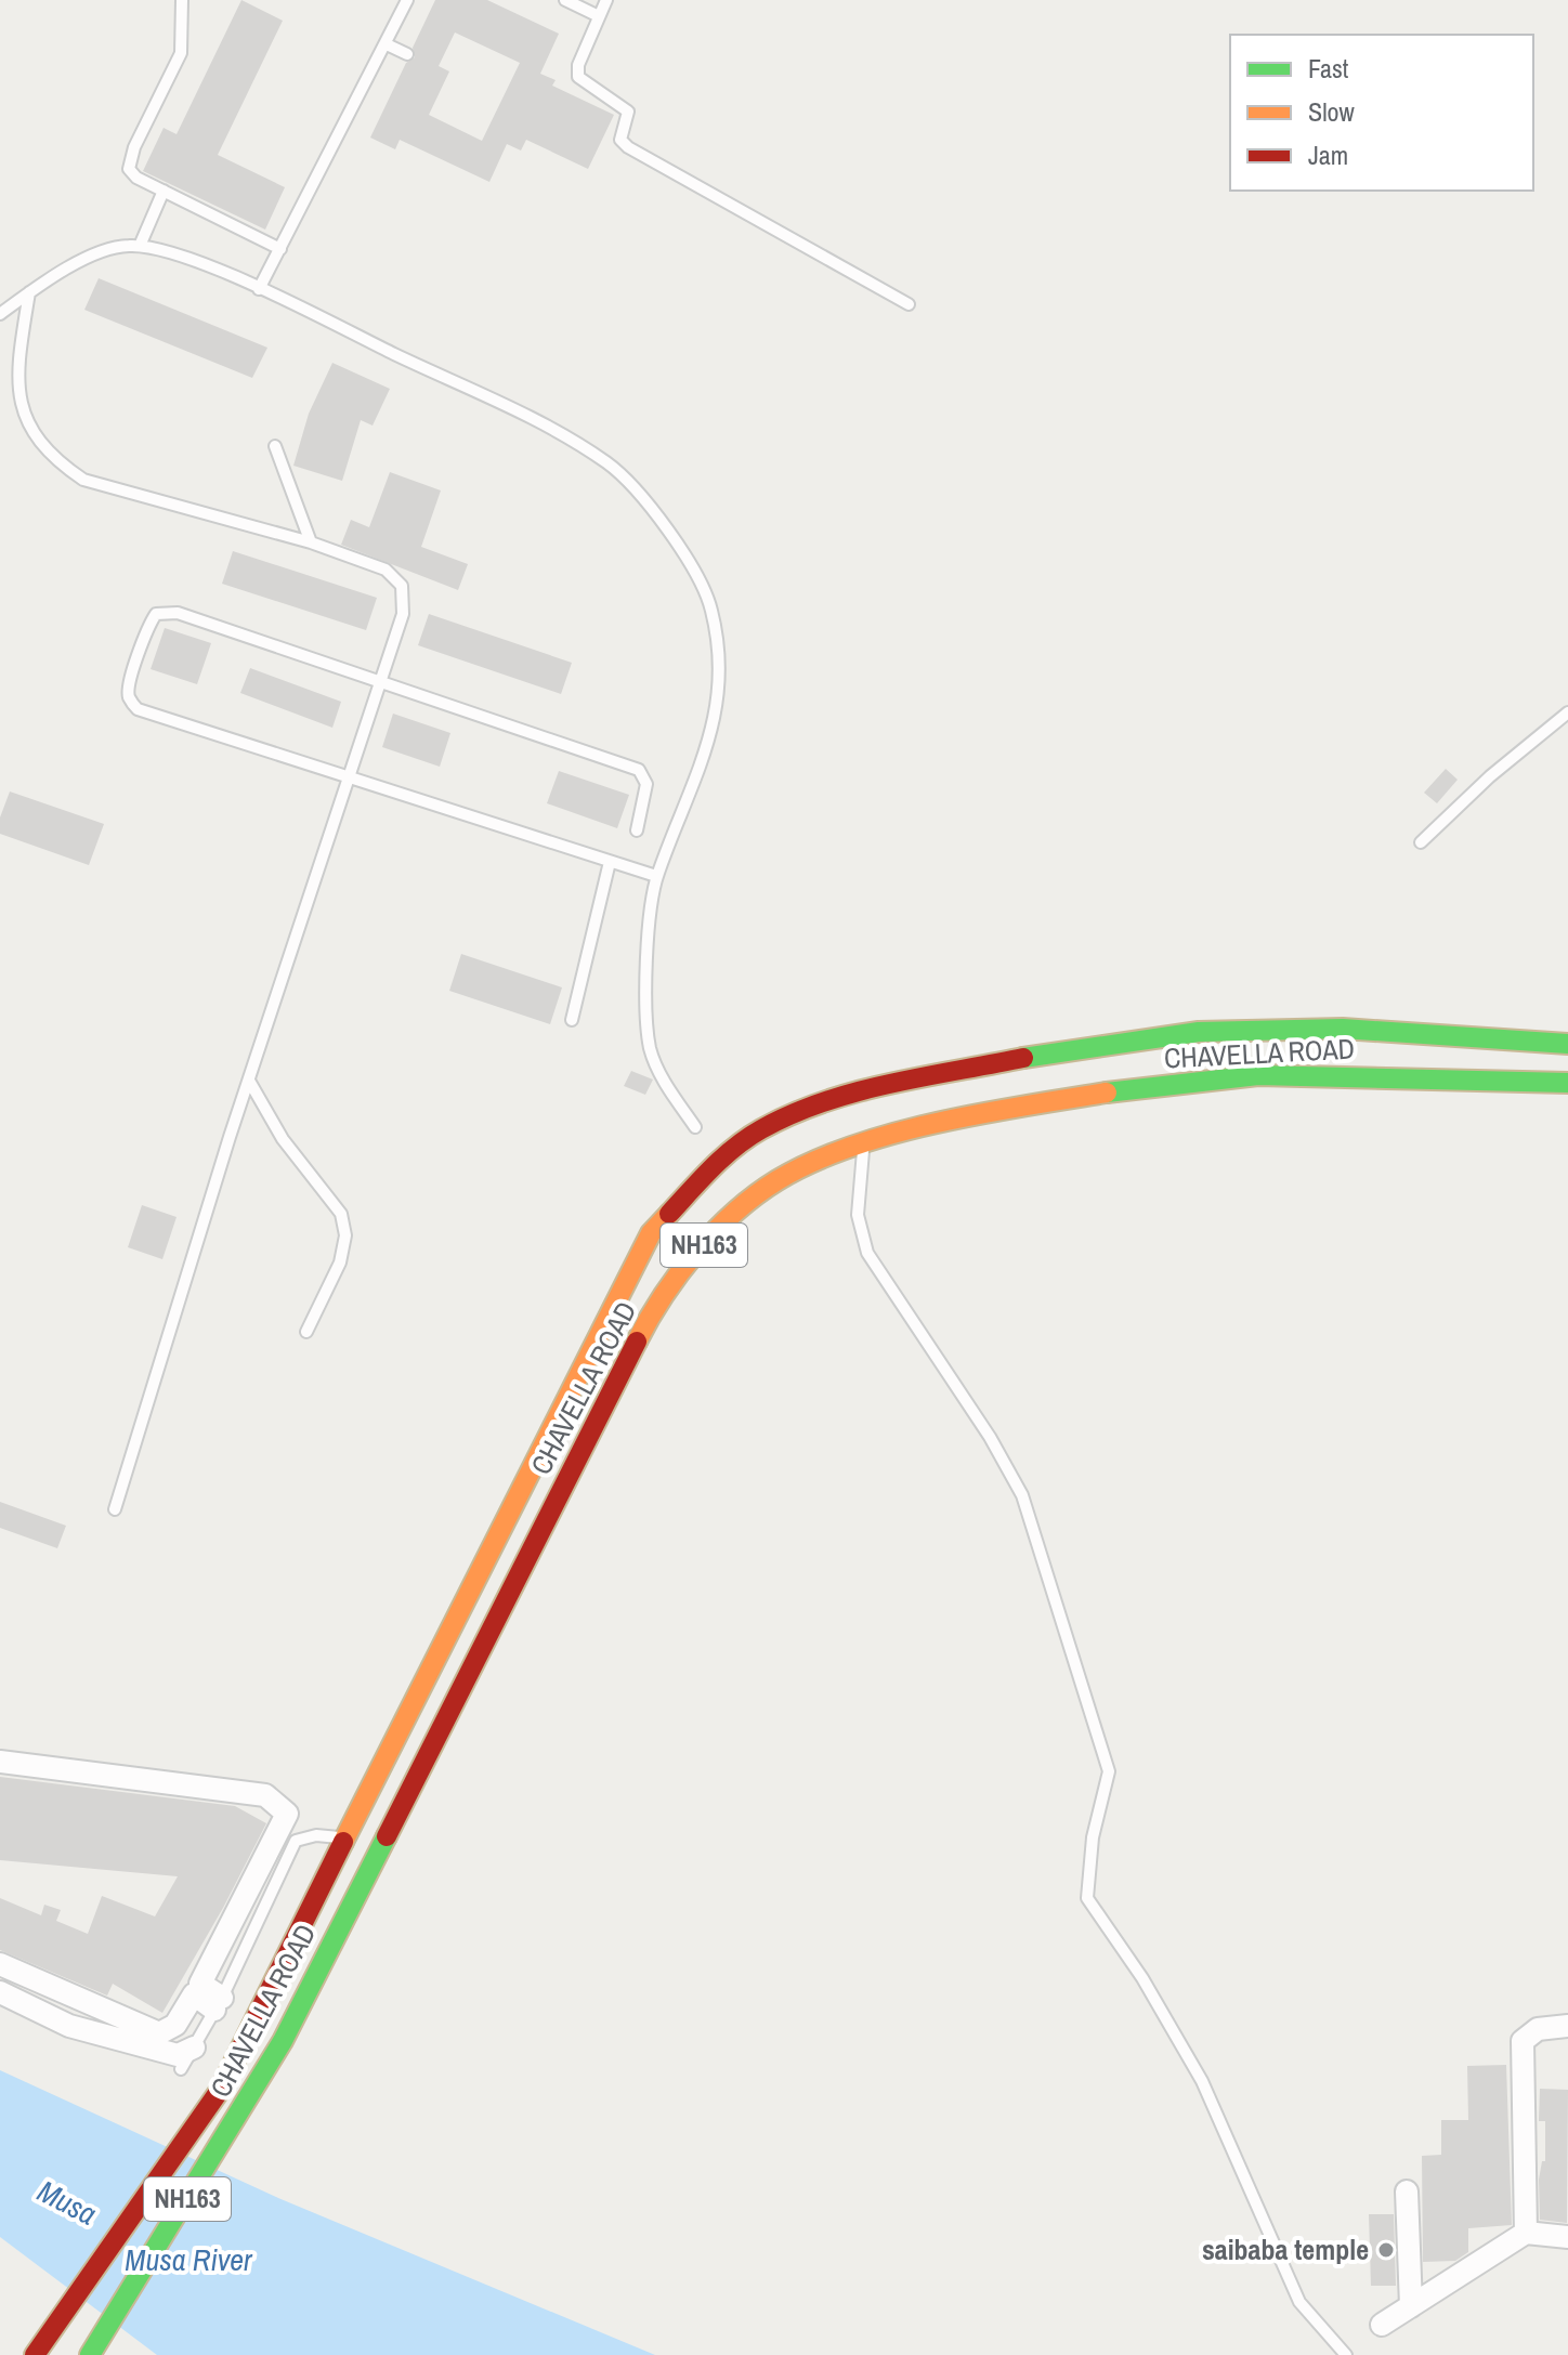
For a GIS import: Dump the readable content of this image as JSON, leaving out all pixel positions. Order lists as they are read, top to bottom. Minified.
{"streets":{"highway":["CHAVELLA ROAD","NH163"]},"water":["Musa","Musa River"],"places":["saibaba temple"],"legend":["Fast","Slow","Jam"]}
